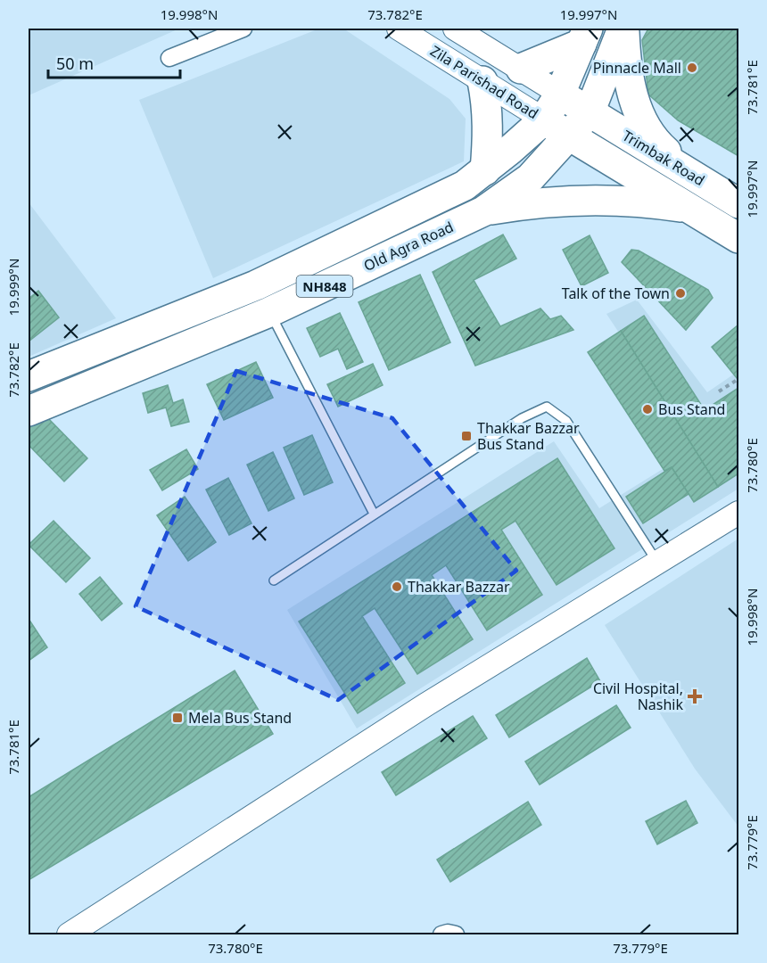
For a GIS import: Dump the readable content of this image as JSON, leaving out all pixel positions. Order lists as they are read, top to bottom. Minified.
{"streets":{"highway":["Zila Parishad Road","Trimbak Road","Old Agra Road","NH848"]},"crossings":[["Zila Parishad Road","Trimbak Road"],["Zila Parishad Road","Old Agra Road"],["Trimbak Road","Old Agra Road"]],"places":{"other":["Pinnacle Mall","Talk of the Town","Bus Stand","Thakkar Bazzar"],"transit":["Thakkar Bazzar Bus Stand","Mela Bus Stand"],"health":["Civil Hospital, Nashik"]},"scale_bar":"50 m","coordinates":["19.998°N","73.782°E","19.997°N","73.781°E","19.999°N","73.780°E","73.779°E"]}
